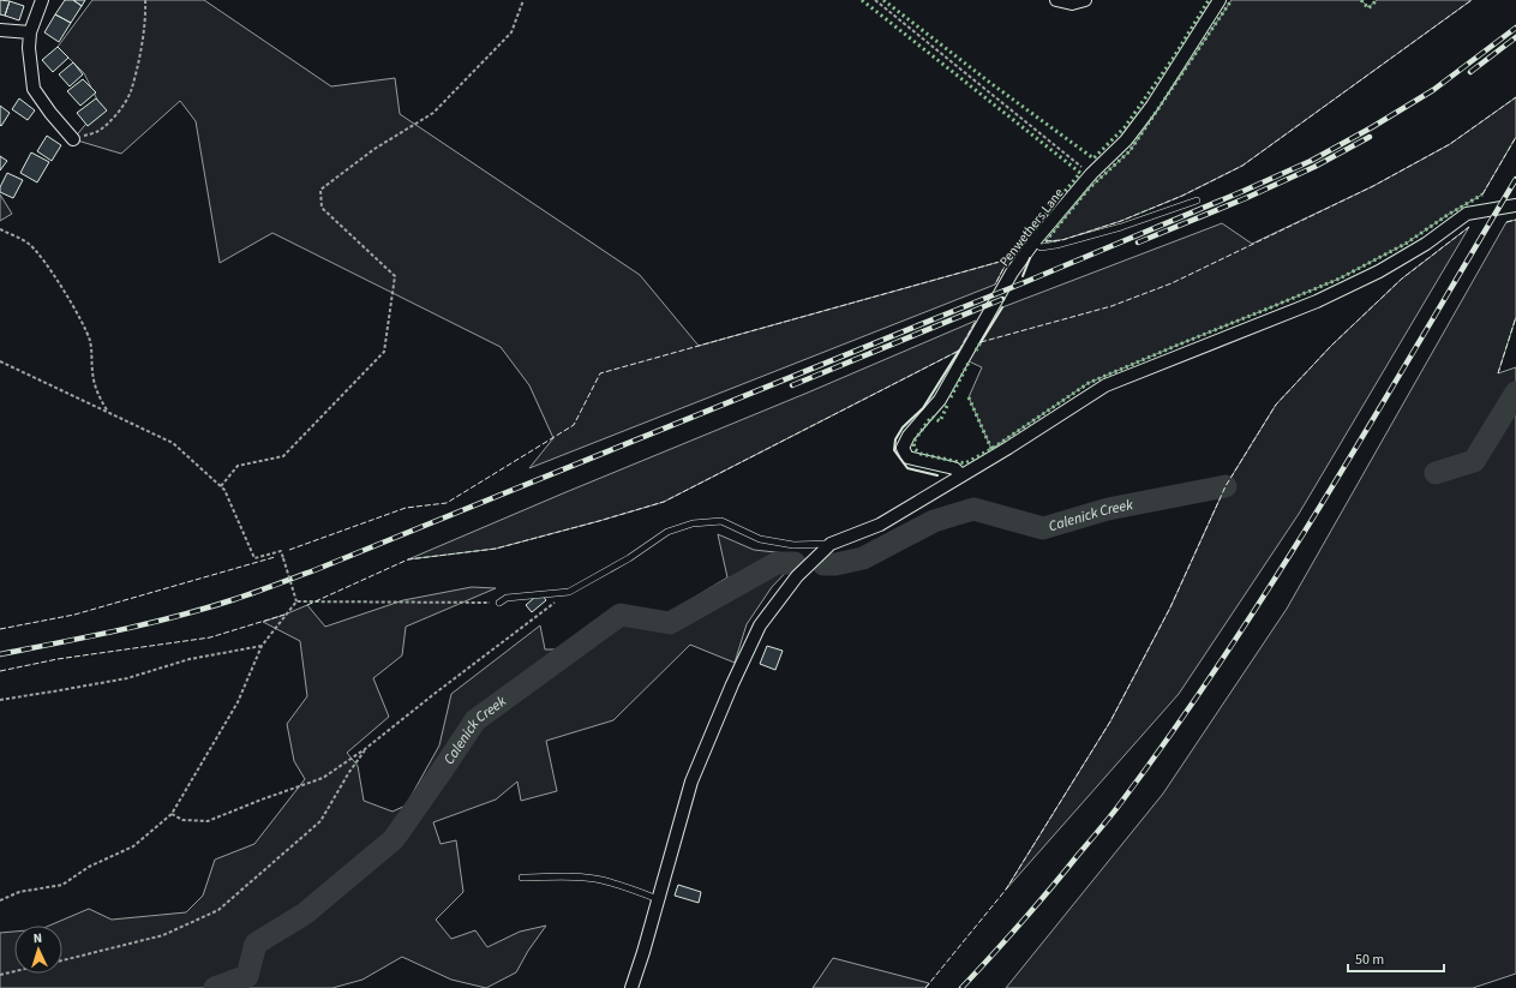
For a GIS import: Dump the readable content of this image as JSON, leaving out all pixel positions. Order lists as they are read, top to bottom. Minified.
{"streets":{"street":["Penwethers Lane"]},"water":["Calenick Creek"],"scale_bar":"50 m","north":"top"}
